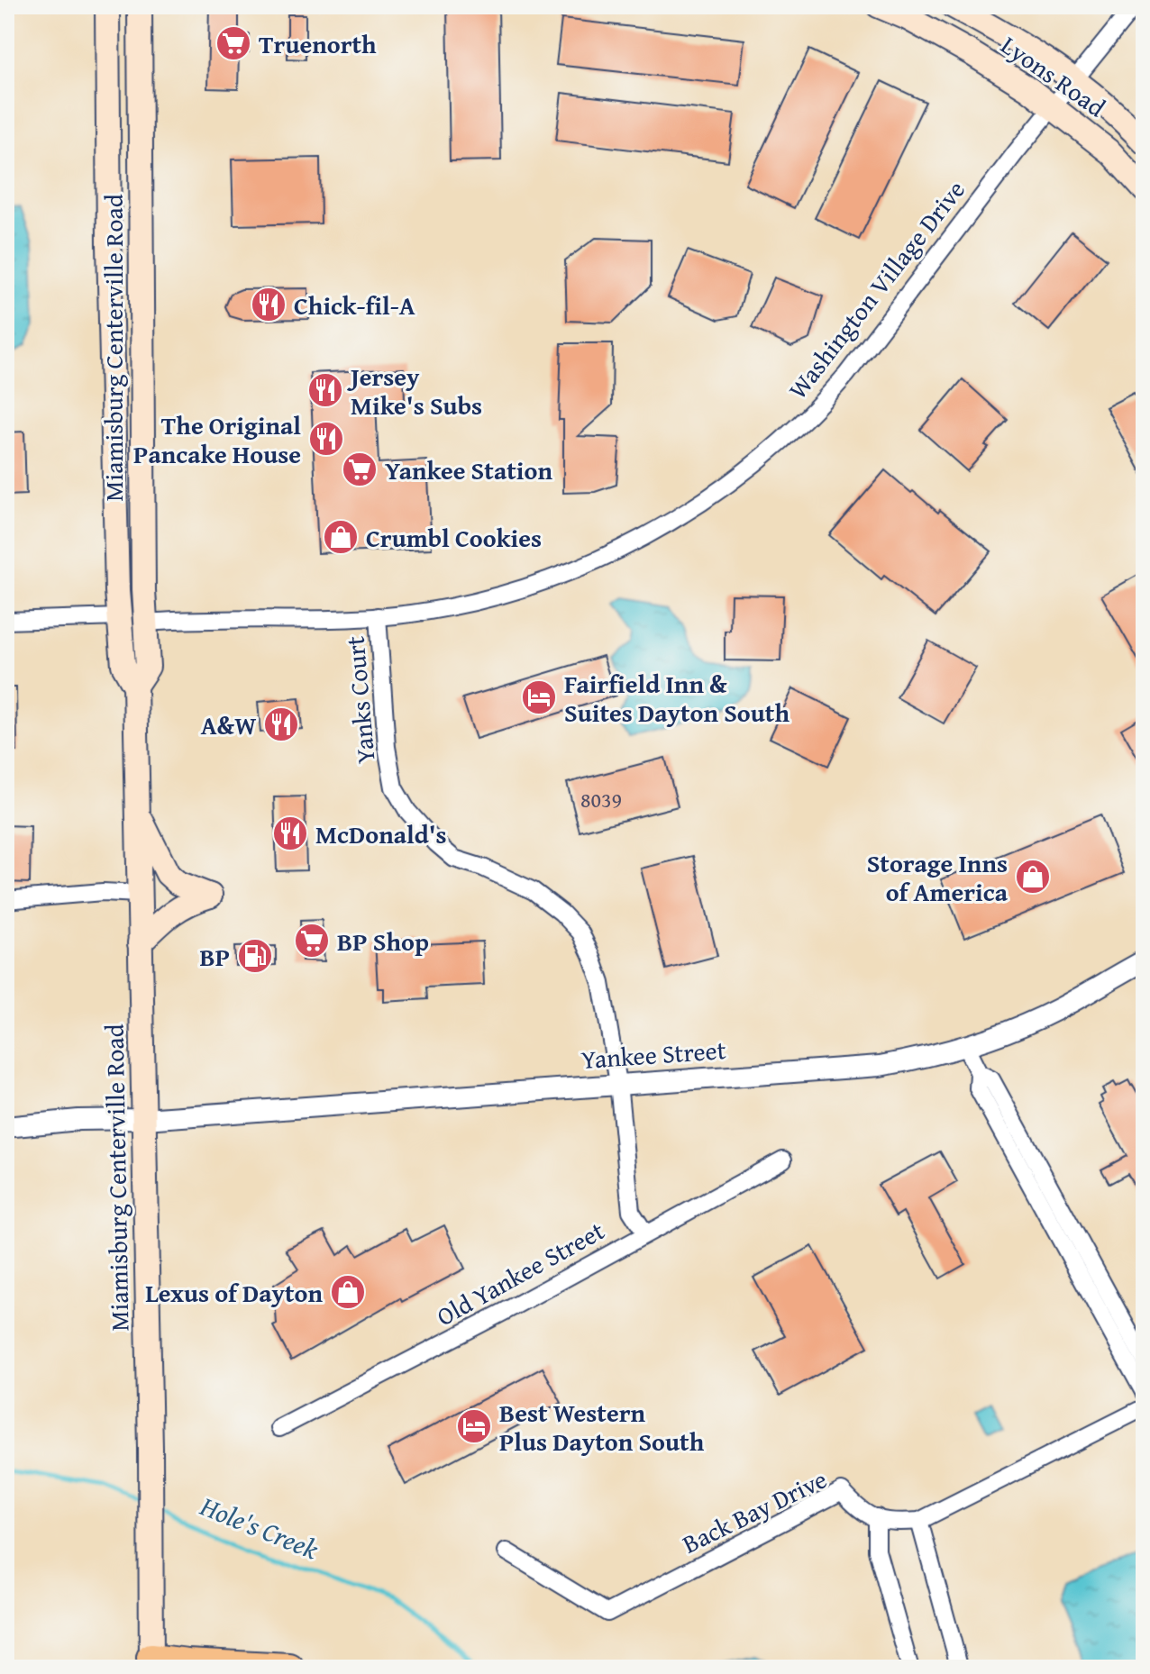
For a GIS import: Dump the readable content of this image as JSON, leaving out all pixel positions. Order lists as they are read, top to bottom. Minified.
{"streets":{"main road":["Lyons Road","Miamisburg Centerville Road"],"street":["Washington Village Drive","Yanks Court","Yankee Street","Old Yankee Street","Back Bay Drive"]},"crossings":[["Lyons Road","Washington Village Drive"],["Washington Village Drive","Miamisburg Centerville Road"],["Washington Village Drive","Yanks Court"],["Miamisburg Centerville Road","Yankee Street"],["Yanks Court","Yankee Street"],["Yanks Court","Old Yankee Street"]],"water":["Hole's Creek"],"places":{"supermarket":["Truenorth","Yankee Station","BP Shop"],"restaurant":["Chick-fil-A","Jersey Mike's Subs","The Original Pancake House","A&W","McDonald's"],"shop":["Crumbl Cookies","Storage Inns of America","Lexus of Dayton"],"hotel":["Fairfield Inn & Suites Dayton South","Best Western Plus Dayton South"],"fuel station":["BP"]},"house_numbers":["8039"]}
